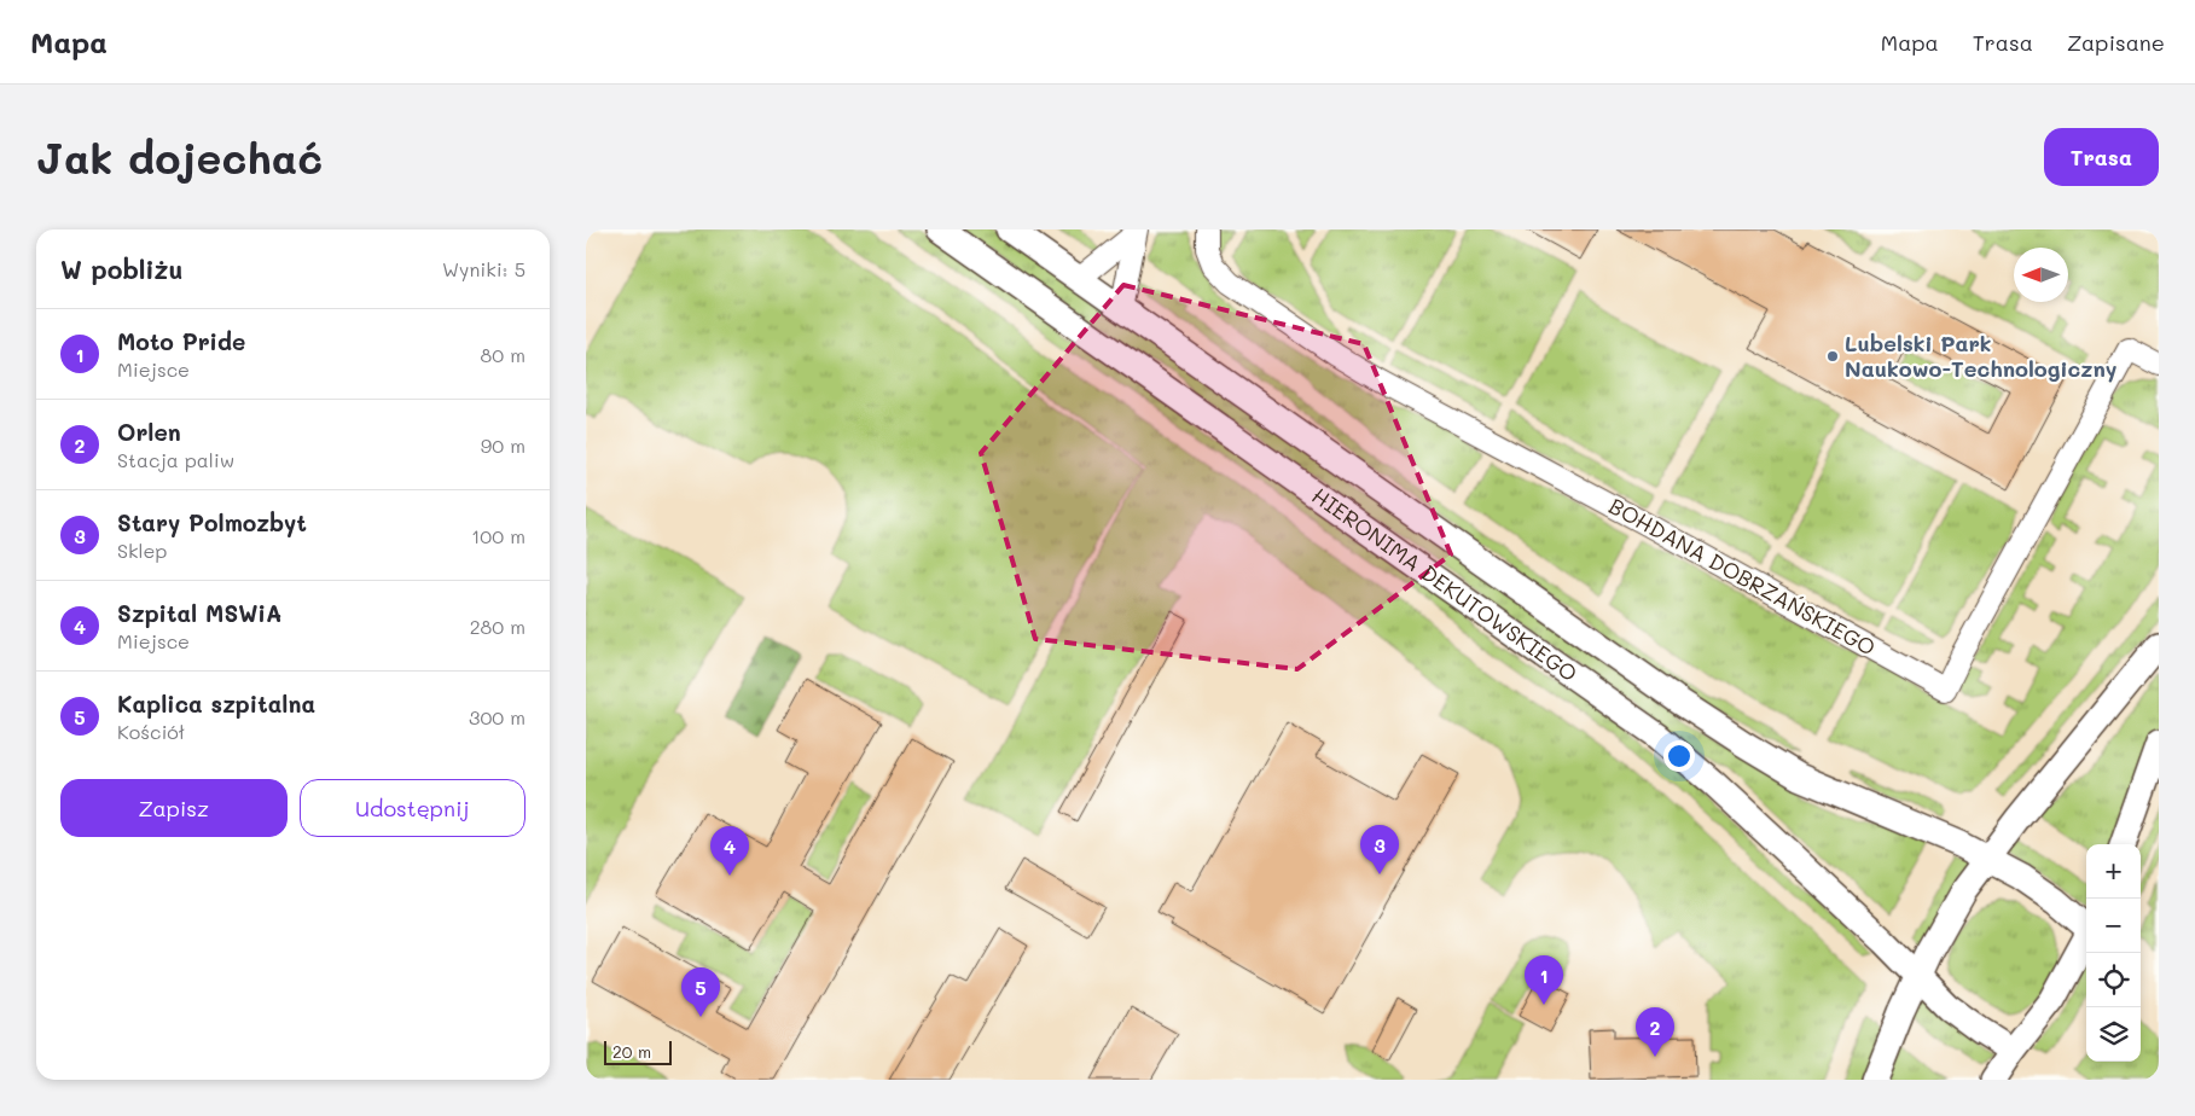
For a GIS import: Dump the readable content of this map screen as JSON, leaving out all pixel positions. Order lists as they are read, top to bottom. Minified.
{"streets":{"street":["BOHDANA DOBRZAŃSKIEGO","HIERONIMA DEKUTOWSKIEGO"]},"places":["Lubelski Park Naukowo-Technologiczny"],"scale_bar":"20 m","north":"left","page":{"header":"Mapa","nav":["Mapa","Trasa","Zapisane"],"buttons":["Trasa",["Zapisz","Udostępnij"]],"title":"Jak dojechać","heading":["W pobliżu","Wyniki: 5"],"list":[{"mark":"1","name":"Moto Pride","note":"Miejsce","value":"80 m"},{"mark":"2","name":"Orlen","note":"Stacja paliw","value":"90 m"},{"mark":"3","name":"Stary Polmozbyt","note":"Sklep","value":"100 m"},{"mark":"4","name":"Szpital MSWiA","note":"Miejsce","value":"280 m"},{"mark":"5","name":"Kaplica szpitalna","note":"Kościół","value":"300 m"}],"pins":["3","4","1","5","2"],"map_buttons":["+","−"],"scale":"20 m"}}
